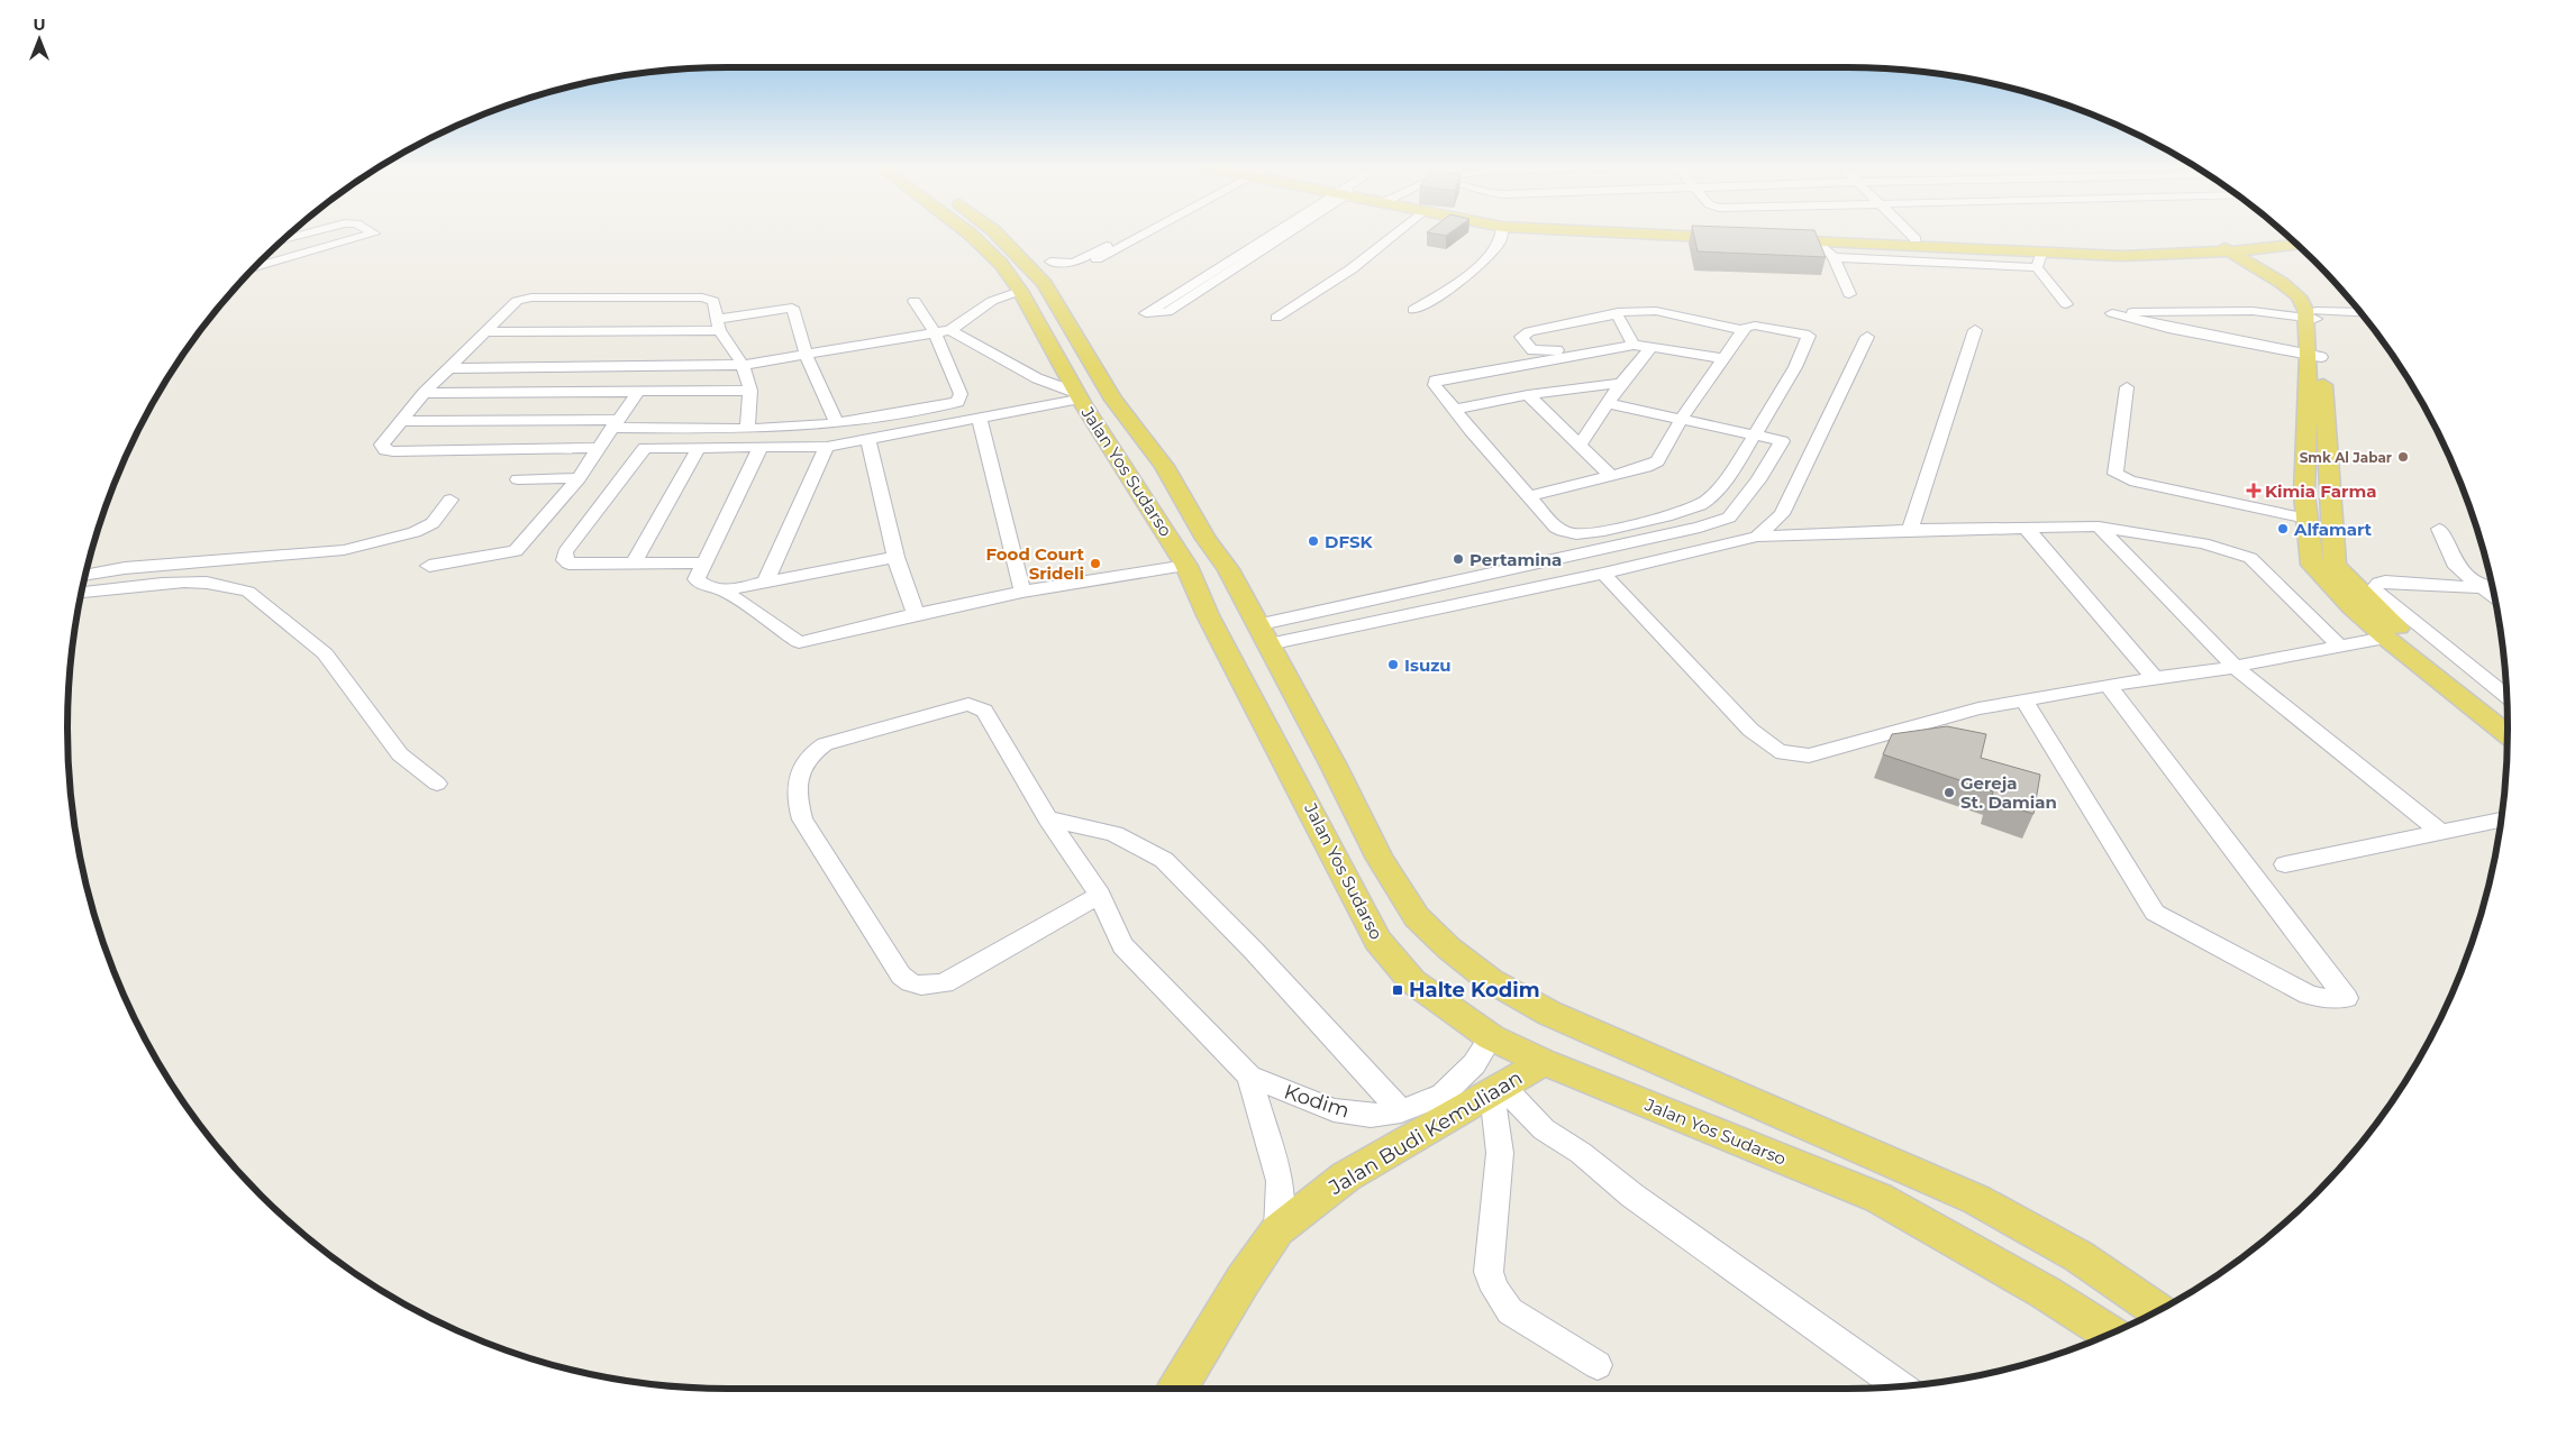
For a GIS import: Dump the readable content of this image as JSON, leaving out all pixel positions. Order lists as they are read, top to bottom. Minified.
{"streets":{"main road":["Jalan Yos Sudarso","Jalan Budi Kemuliaan"],"street":["Kodim"]},"crossings":[["Jalan Yos Sudarso","Kodim"],["Jalan Yos Sudarso","Jalan Budi Kemuliaan"]],"places":{"other":["Smk Al Jabar","Alfamart","DFSK","Pertamina","Food Court Srideli","Isuzu","Gereja St. Damian"],"health":["Kimia Farma"],"transit":["Halte Kodim"]},"north":"top"}
